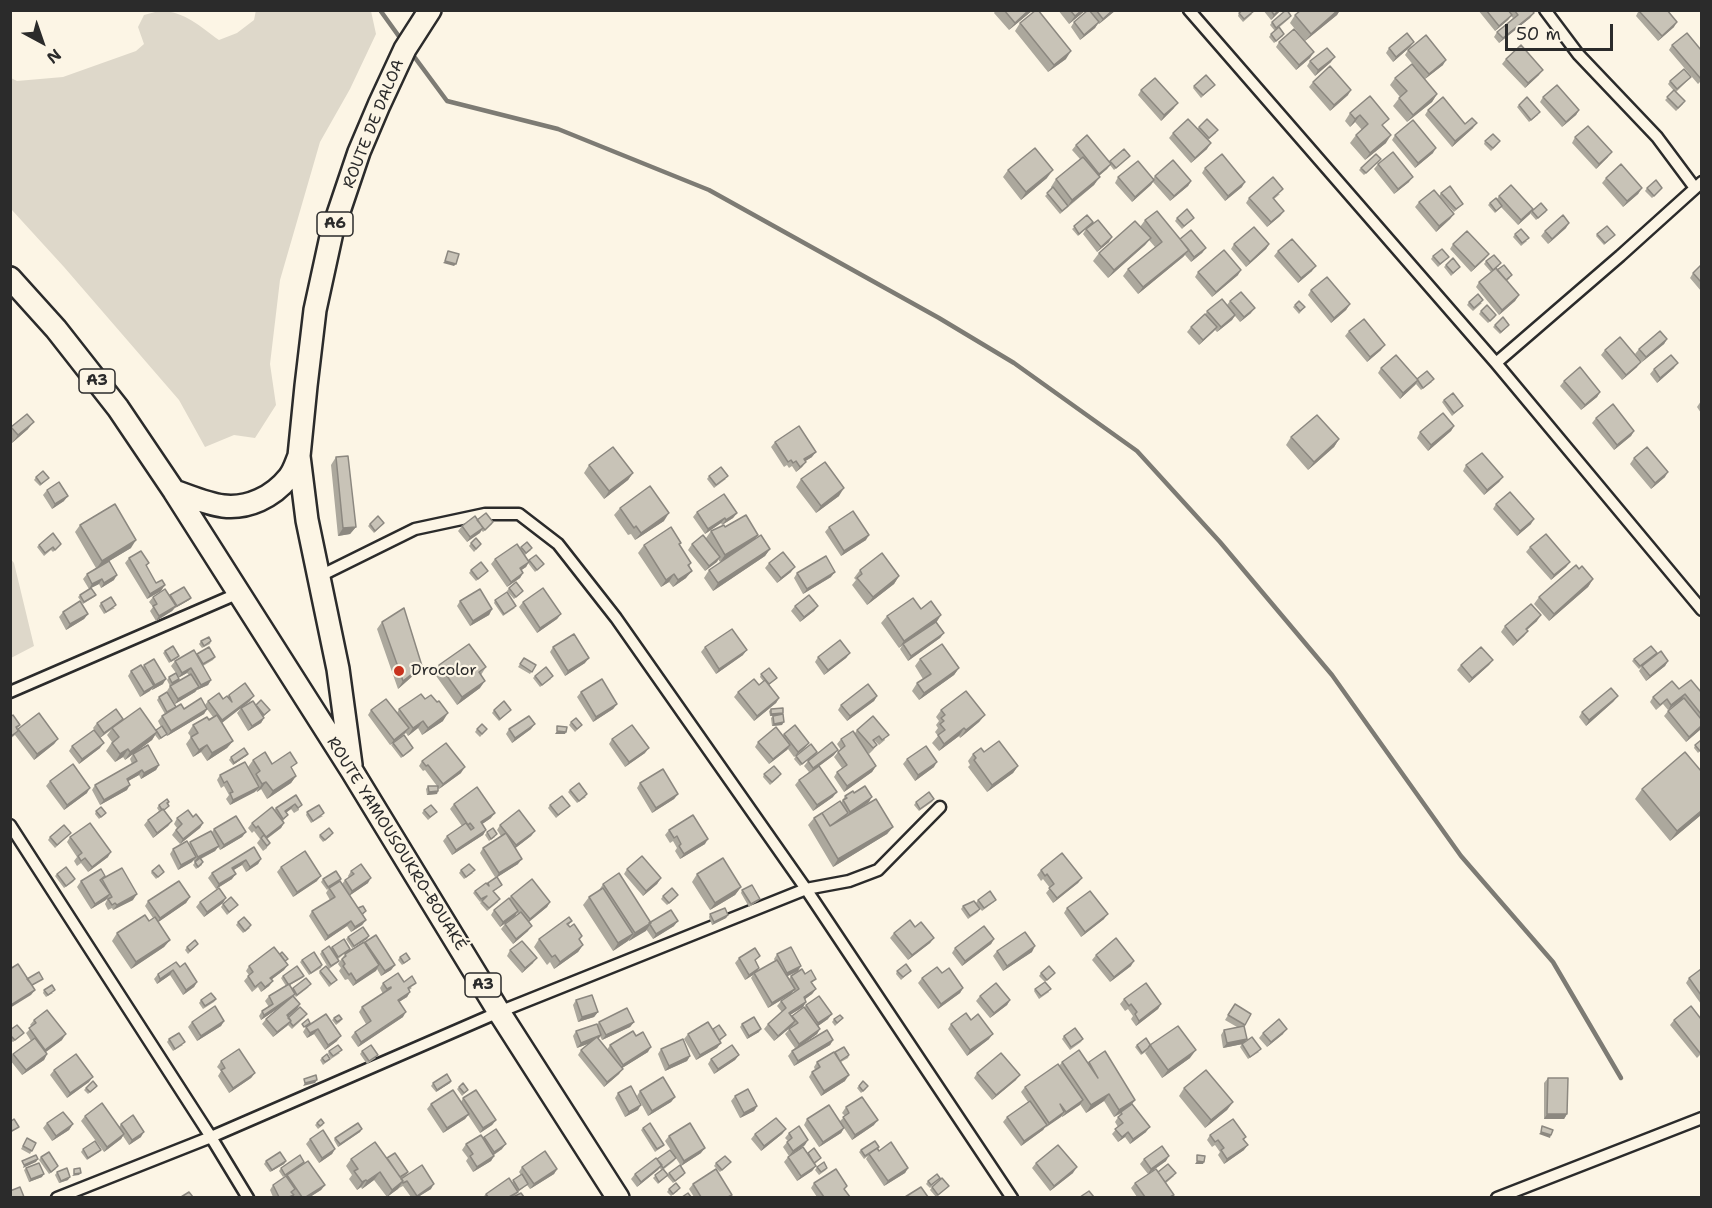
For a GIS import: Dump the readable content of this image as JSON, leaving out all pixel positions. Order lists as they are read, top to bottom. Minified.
{"streets":{"highway":["ROUTE DE DALOA","A6","A3","ROUTE YAMOUSOUKRO-BOUAKÉ"]},"crossings":[["ROUTE DE DALOA","A6"],["A6","ROUTE YAMOUSOUKRO-BOUAKÉ"],["A3","ROUTE YAMOUSOUKRO-BOUAKÉ"]],"places":["Drocolor"],"scale_bar":"50 m","north":"bottom right"}
